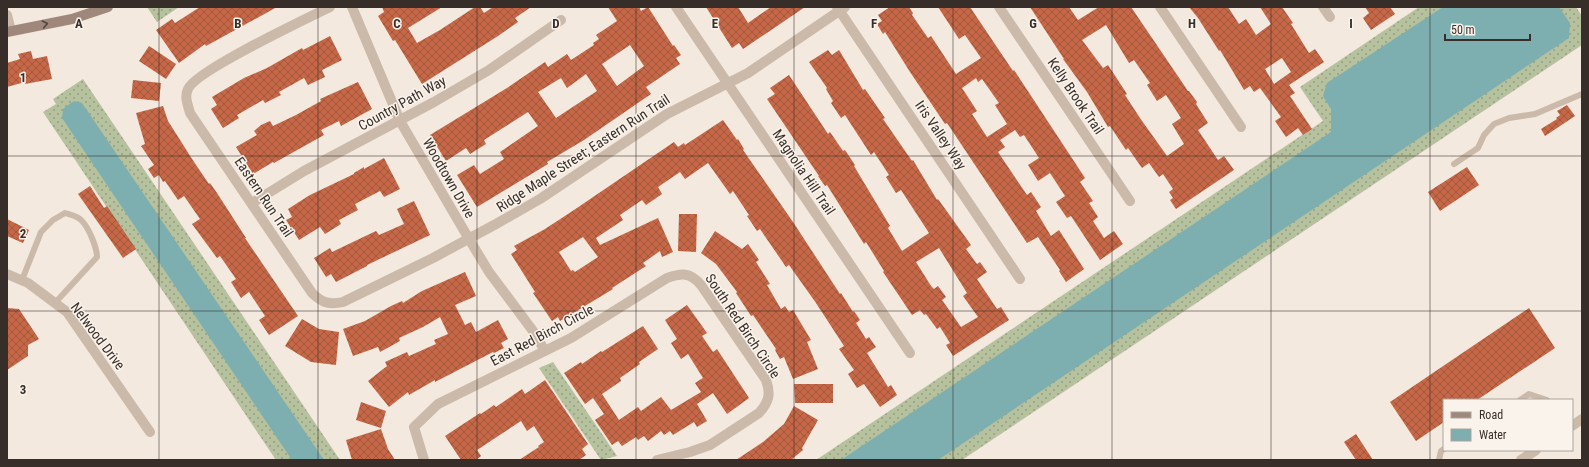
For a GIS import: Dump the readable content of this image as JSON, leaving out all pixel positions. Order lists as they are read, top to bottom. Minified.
{"streets":{"street":["Kelly Brook Trail","Country Path Way","Iris Valley Way","Ridge Maple Street; Eastern Run Trail","Magnolia Hill Trail","Woodtown Drive","Eastern Run Trail","South Red Birch Circle","East Red Birch Circle","Nelwood Drive"]},"crossings":[["Country Path Way","Woodtown Drive"],["Country Path Way","Eastern Run Trail"],["Iris Valley Way","Ridge Maple Street; Eastern Run Trail"],["Ridge Maple Street; Eastern Run Trail","Magnolia Hill Trail"],["Ridge Maple Street; Eastern Run Trail","Woodtown Drive"],["Ridge Maple Street; Eastern Run Trail","Eastern Run Trail"],["Woodtown Drive","East Red Birch Circle"],["South Red Birch Circle","East Red Birch Circle"]],"legend":["Road","Water"],"scale_bar":"50 m","grid":{"columns":["A","B","C","D","E","F","G","H","I"],"rows":["1","2","3"]}}
